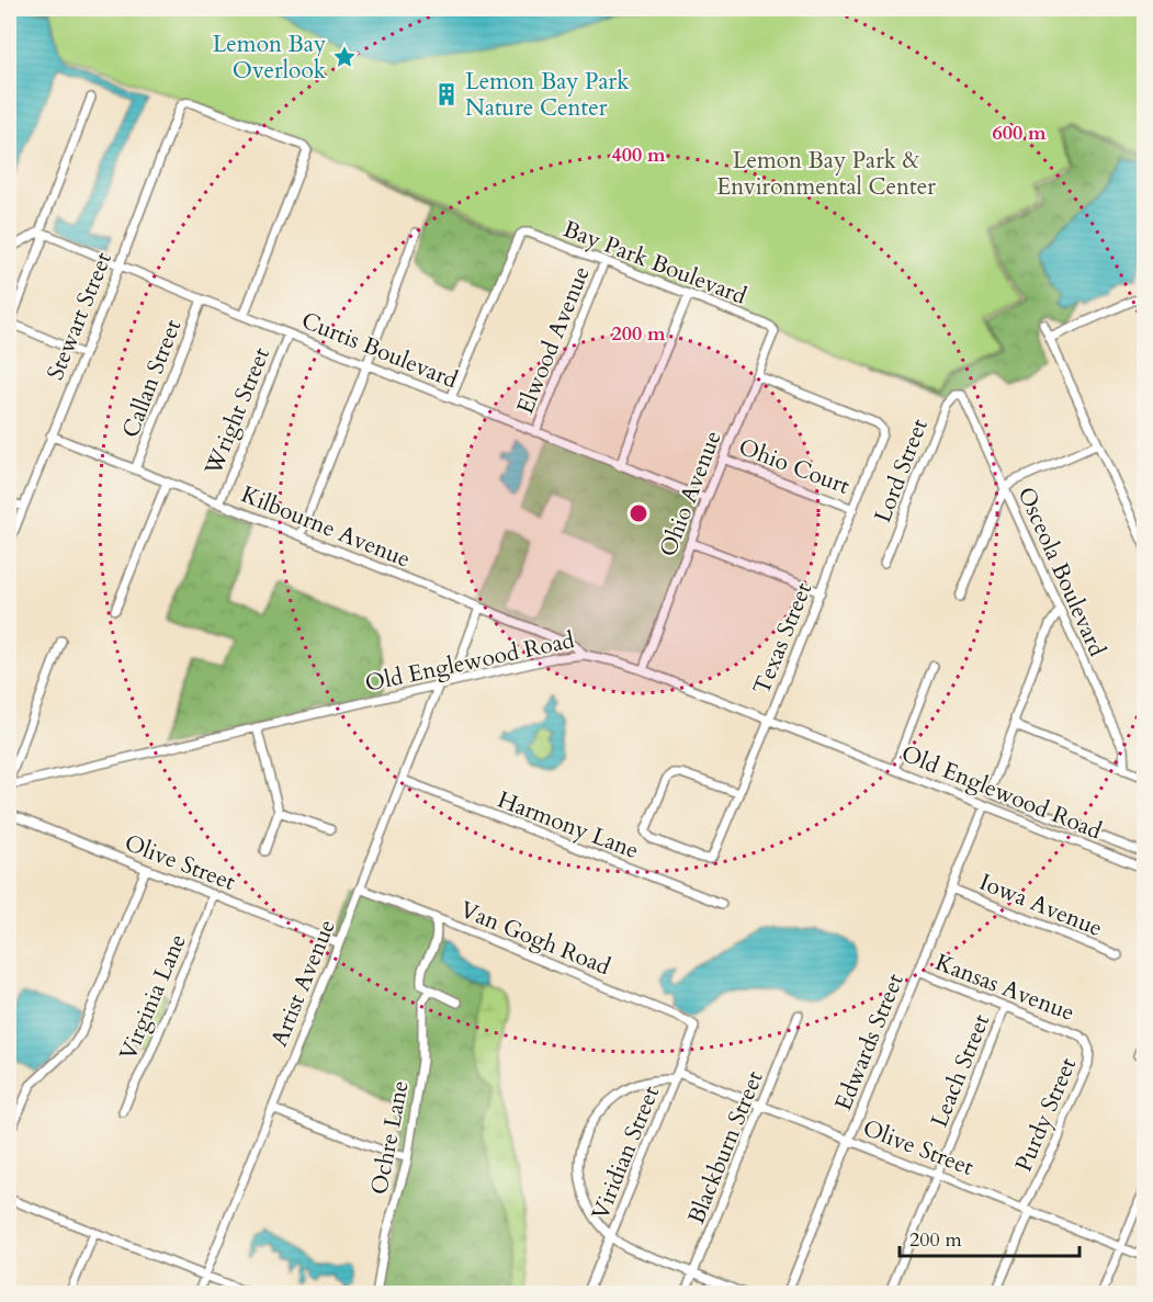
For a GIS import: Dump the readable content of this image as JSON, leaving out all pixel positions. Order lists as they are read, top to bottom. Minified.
{"streets":{"street":["Bay Park Boulevard","Stewart Street","Elwood Avenue","Curtis Boulevard","Callan Street","Wright Street","Ohio Court","Lord Street","Ohio Avenue","Kilbourne Avenue","Osceola Boulevard","Texas Street","Old Englewood Road","Harmony Lane","Olive Street","Iowa Avenue","Van Gogh Road","Artist Avenue","Kansas Avenue","Virginia Lane","Edwards Street","Leach Street","Purdy Street","Ochre Lane","Blackburn Street","Viridian Street"]},"crossings":[["Bay Park Boulevard","Elwood Avenue"],["Bay Park Boulevard","Curtis Boulevard"],["Bay Park Boulevard","Ohio Avenue"],["Stewart Street","Curtis Boulevard"],["Stewart Street","Kilbourne Avenue"],["Elwood Avenue","Curtis Boulevard"],["Curtis Boulevard","Callan Street"],["Curtis Boulevard","Wright Street"],["Curtis Boulevard","Ohio Avenue"],["Callan Street","Kilbourne Avenue"],["Wright Street","Kilbourne Avenue"],["Ohio Court","Ohio Avenue"],["Ohio Court","Texas Street"],["Lord Street","Osceola Boulevard"],["Ohio Avenue","Texas Street"],["Ohio Avenue","Old Englewood Road"],["Kilbourne Avenue","Old Englewood Road"],["Texas Street","Old Englewood Road"],["Old Englewood Road","Artist Avenue"],["Old Englewood Road","Edwards Street"],["Harmony Lane","Artist Avenue"],["Olive Street","Artist Avenue"],["Olive Street","Virginia Lane"],["Olive Street","Edwards Street"],["Olive Street","Leach Street"],["Olive Street","Purdy Street"],["Olive Street","Blackburn Street"],["Olive Street","Viridian Street"],["Iowa Avenue","Edwards Street"],["Van Gogh Road","Artist Avenue"],["Van Gogh Road","Viridian Street"],["Kansas Avenue","Edwards Street"],["Kansas Avenue","Leach Street"],["Kansas Avenue","Purdy Street"]],"parks":["Lemon Bay Park & Environmental Center"],"places":{"place":["Lemon Bay Overlook"],"building":["Lemon Bay Park Nature Center"]},"scale_bar":"200 m","rings":["600 m","400 m","200 m"]}
